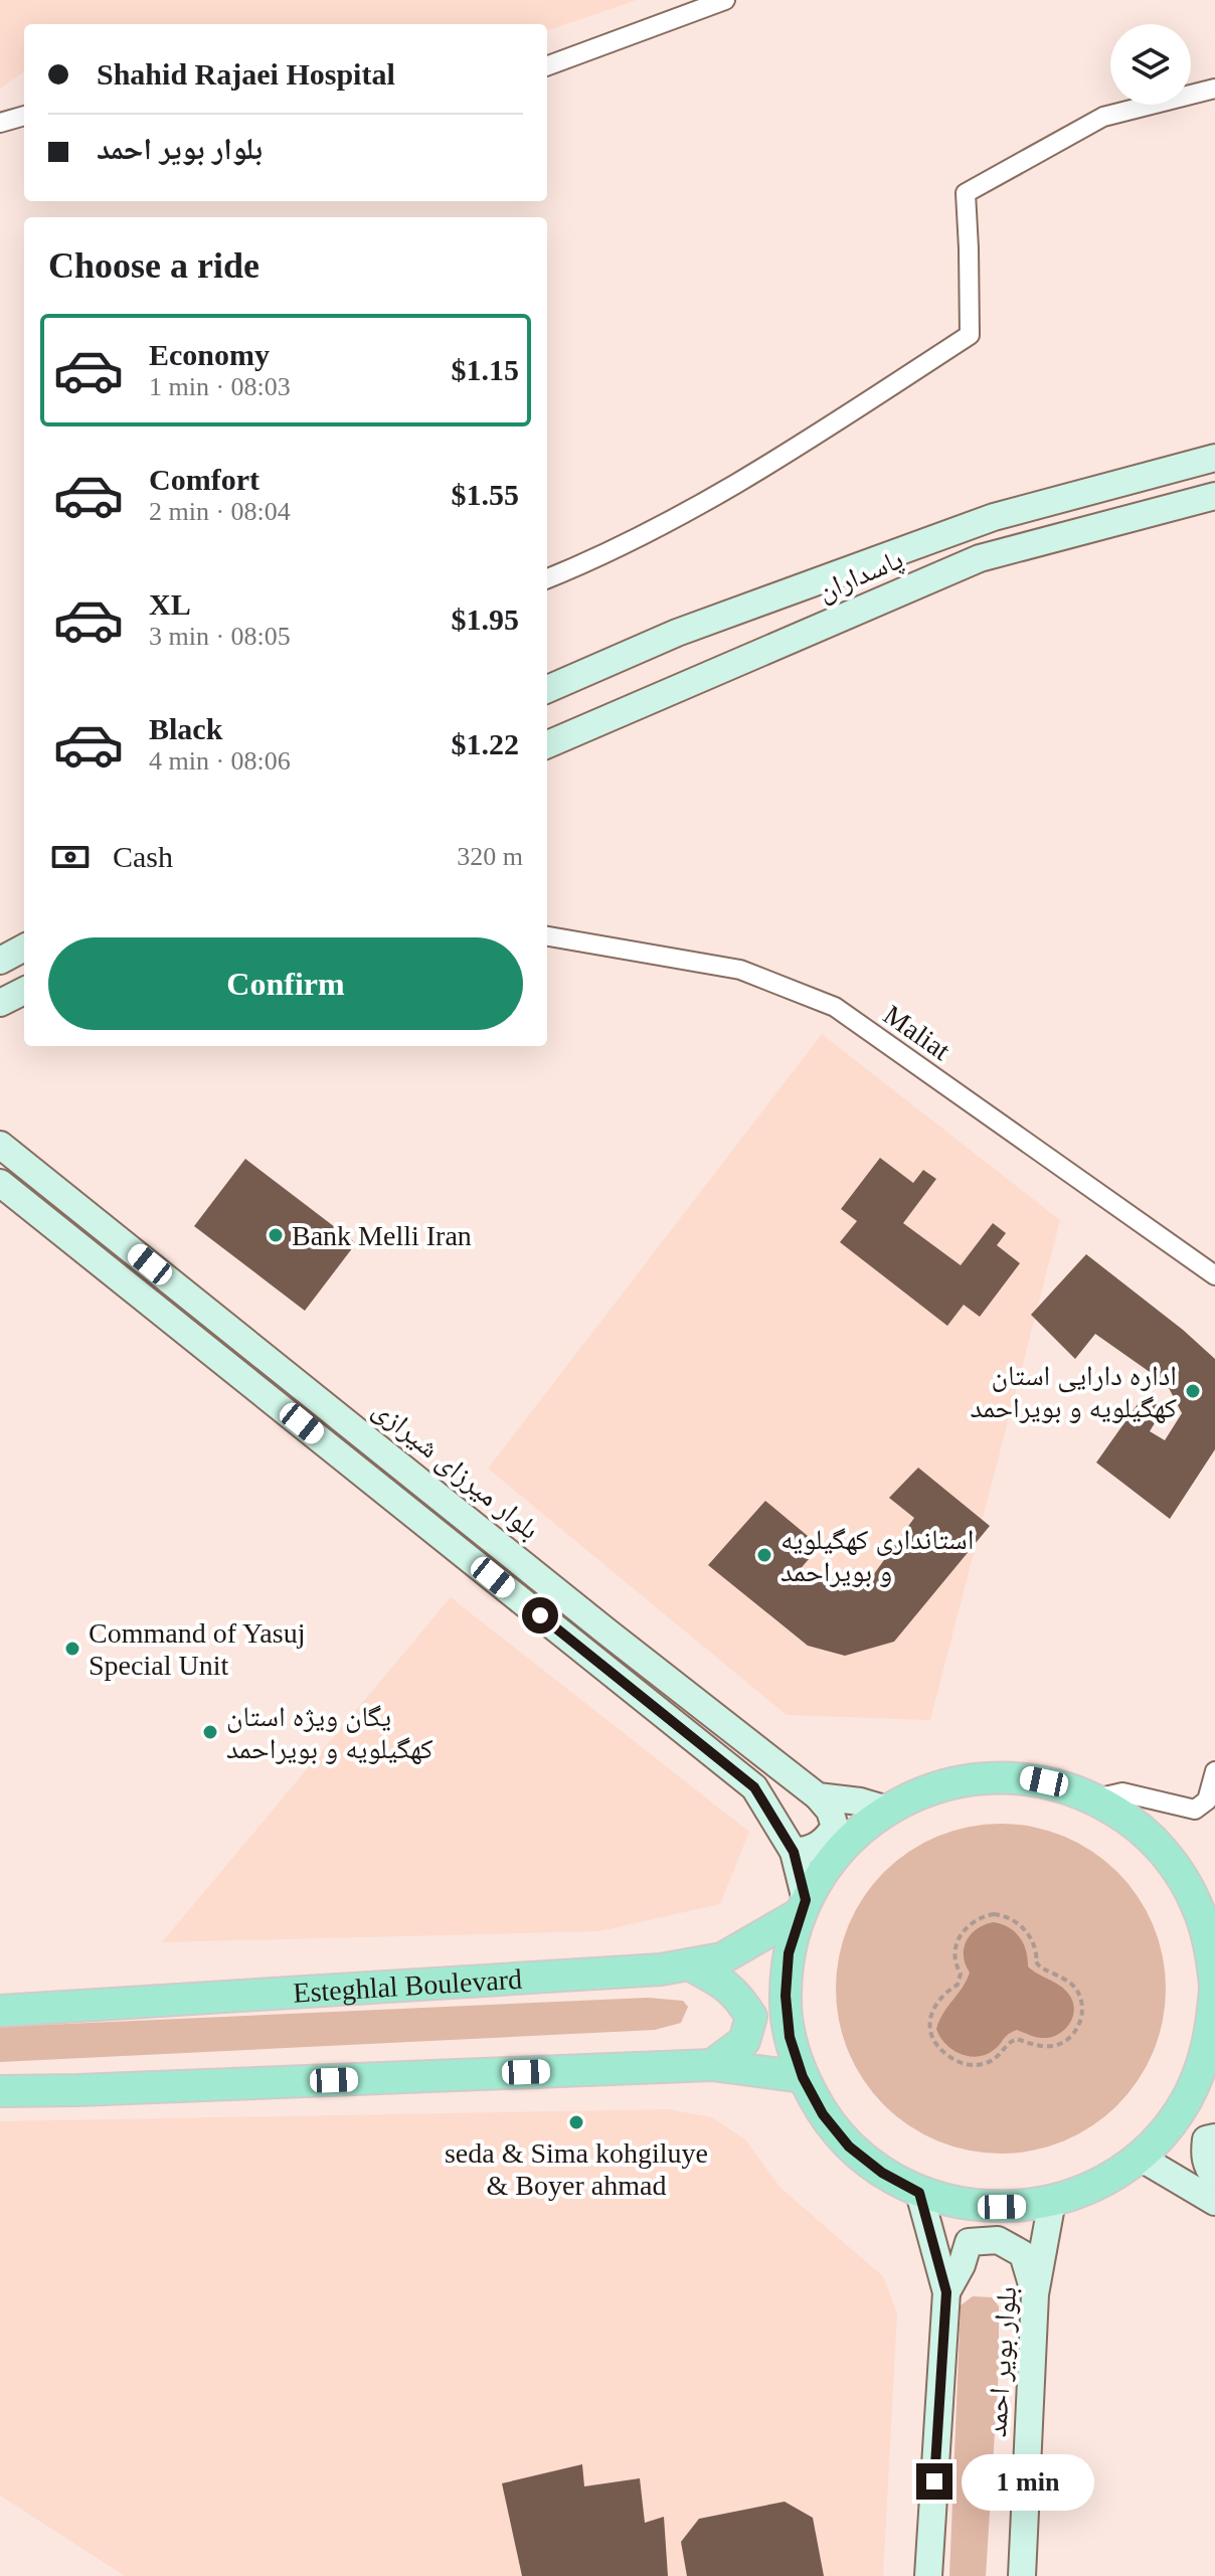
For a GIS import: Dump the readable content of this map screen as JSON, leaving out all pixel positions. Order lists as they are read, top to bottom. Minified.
{"streets":{"main road":["پاسداران","بلوار میرزای شیرازی","Esteghlal Boulevard","بلوار بویر احمد"],"street":["Maliat"]},"places":["Bank Melli Iran","اداره دارایی استان کهگیلویه و بویراحمد","استانداری کهگیلویه و بویراحمد","Command of Yasuj Special Unit","یگان ویژه استان کهگیلویه و بویراحمد","seda & Sima kohgiluye & Boyer ahmad"],"page":{"banner":["Shahid Rajaei Hospital","بلوار بویر احمد"],"heading":"Choose a ride","list":[{"name":"Economy","note":"1 min · 08:03","value":"$1.15"},{"name":"Comfort","note":"2 min · 08:04","value":"$1.55"},{"name":"XL","note":"3 min · 08:05","value":"$1.95"},{"name":"Black","note":"4 min · 08:06","value":"$1.22"}],"pay":["Cash","320 m"],"buttons":"Confirm","bubble":"1 min"}}
